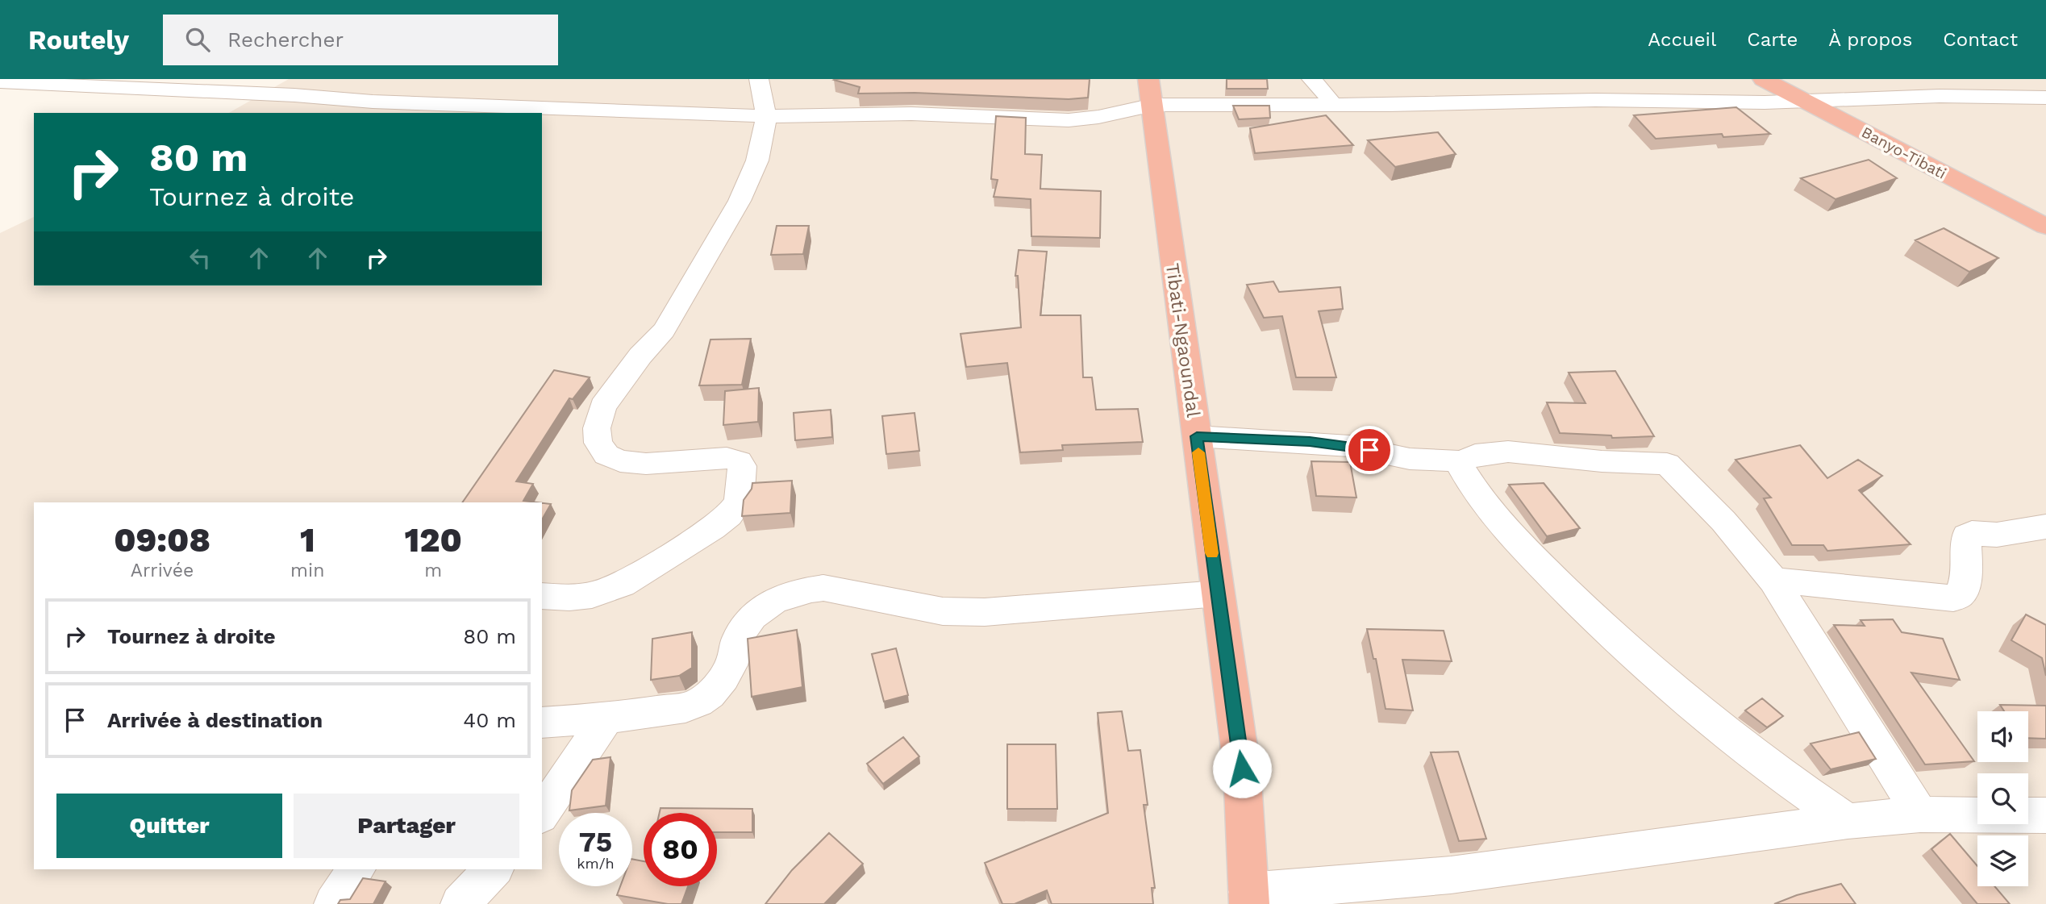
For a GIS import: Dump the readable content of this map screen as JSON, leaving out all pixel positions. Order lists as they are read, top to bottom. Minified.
{"streets":{"highway":["Banyo-Tibati","Tibati-Ngaoundal"]},"page":{"header":"Routely","search":"Rechercher","nav":["Accueil","Carte","À propos","Contact"],"turn":["80 m","Tournez à droite"],"eta":["09:08","Arrivée","1","min","120","m"],"list":[{"name":"Tournez à droite","value":"80 m"},{"name":"Arrivée à destination","value":"40 m"}],"buttons":["Quitter","Partager"],"speed":"75 km/h","limit":"80"}}
